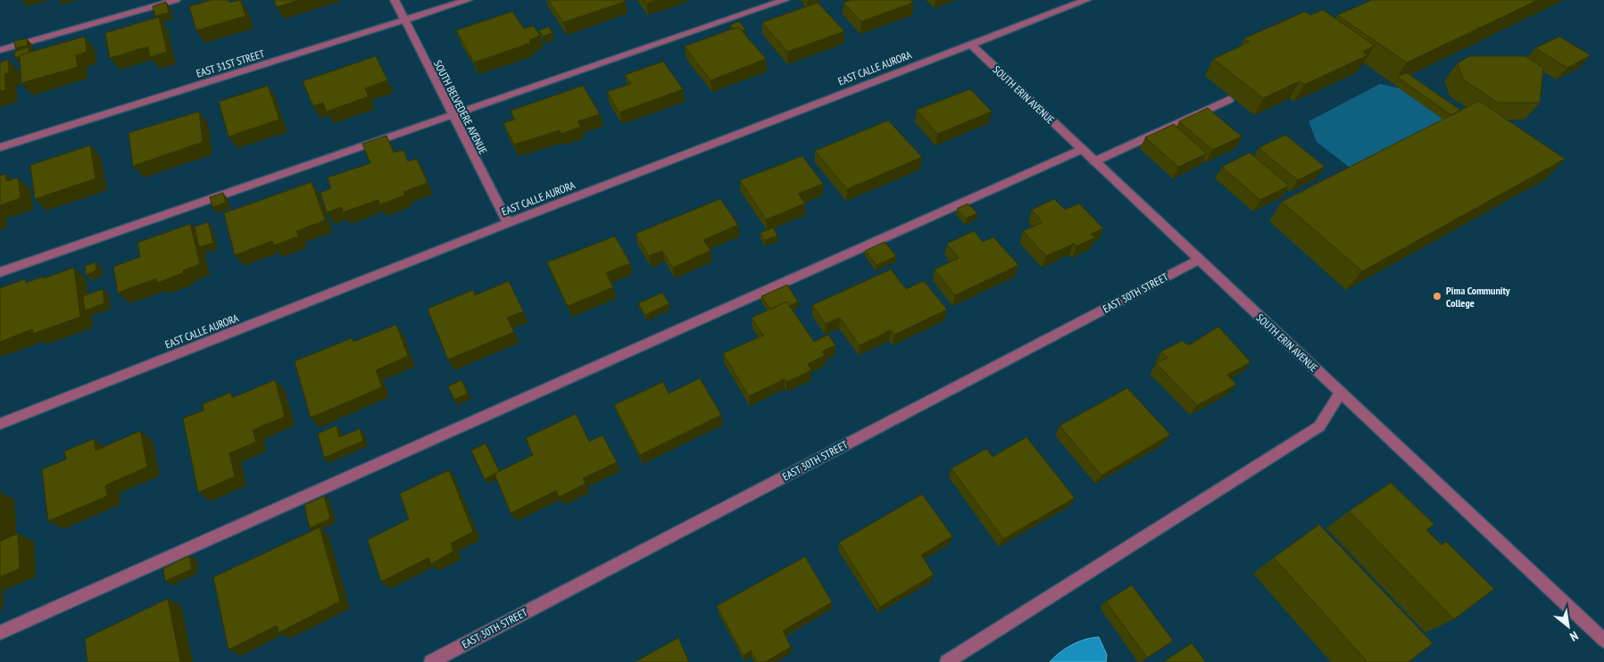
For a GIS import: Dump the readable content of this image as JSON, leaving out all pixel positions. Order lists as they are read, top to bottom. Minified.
{"streets":{"street":["EAST 31ST STREET","EAST CALLE AURORA","SOUTH ERIN AVENUE","SOUTH BELVEDERE AVENUE","EAST 30TH STREET"]},"crossings":[["EAST 31ST STREET","SOUTH BELVEDERE AVENUE"],["EAST CALLE AURORA","SOUTH ERIN AVENUE"],["EAST CALLE AURORA","SOUTH BELVEDERE AVENUE"],["SOUTH ERIN AVENUE","EAST 30TH STREET"]],"places":["Pima Community College"],"north":"bottom right"}
